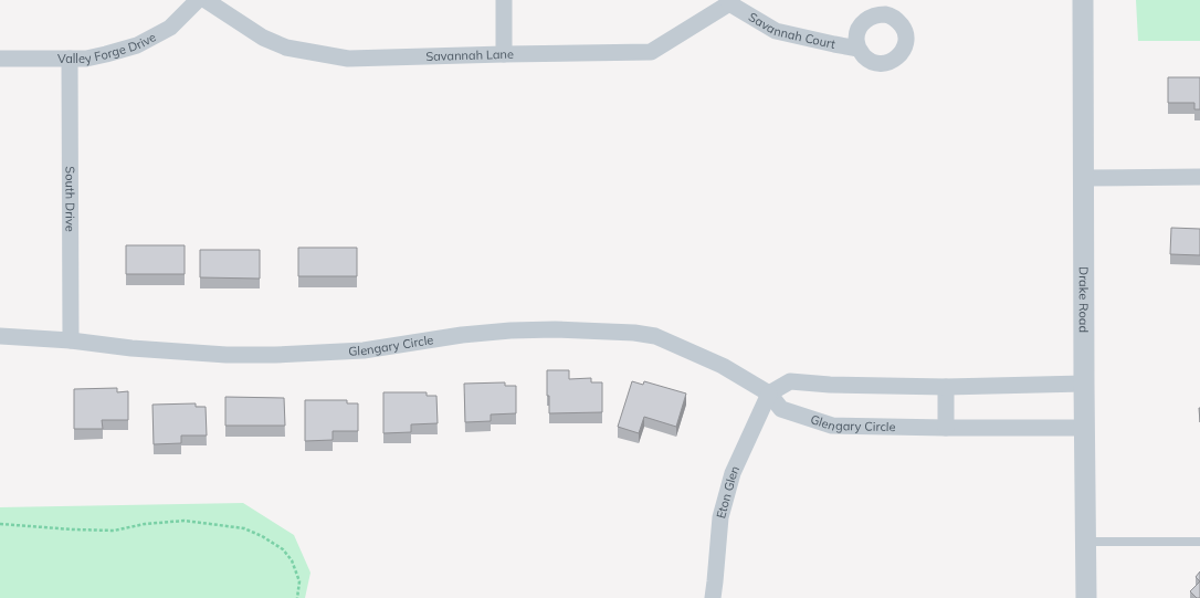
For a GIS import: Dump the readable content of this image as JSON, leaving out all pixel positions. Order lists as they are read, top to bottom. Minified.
{"streets":{"street":["Savannah Court","Valley Forge Drive","Savannah Lane","South Drive","Drake Road","Glengary Circle","Eton Glen"]},"crossings":[["Savannah Court","Savannah Lane"],["Valley Forge Drive","South Drive"],["South Drive","Glengary Circle"],["Drake Road","Glengary Circle"],["Glengary Circle","Eton Glen"]]}
